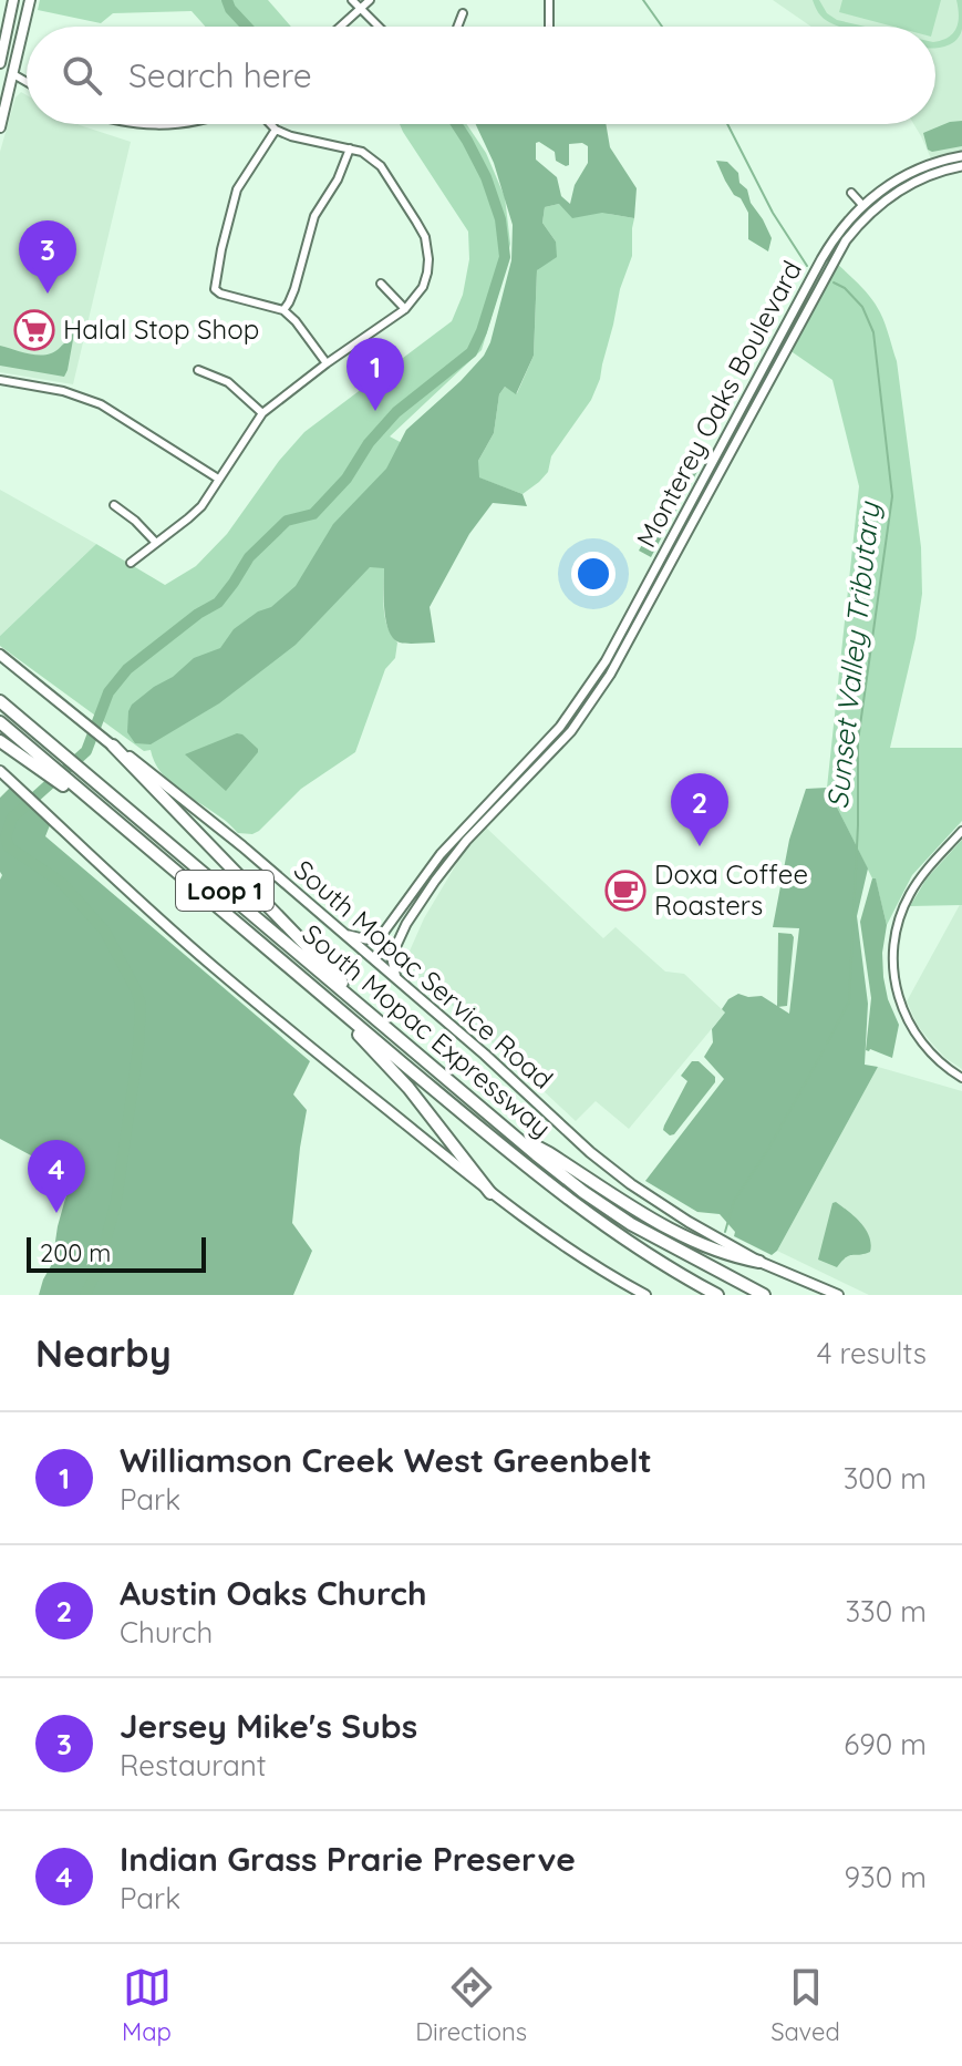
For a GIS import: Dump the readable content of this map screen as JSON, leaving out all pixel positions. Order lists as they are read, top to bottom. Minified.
{"streets":{"highway":["Loop 1","South Mopac Expressway"],"main road":["South Mopac Service Road"],"street":["Monterey Oaks Boulevard"]},"crossings":[["Monterey Oaks Boulevard","South Mopac Service Road"]],"water":["Sunset Valley Tributary"],"places":{"supermarket":["Halal Stop Shop"],"cafe":["Doxa Coffee Roasters"]},"scale_bar":"200 m","page":{"search":"Search here","pins":["3","1","2","4"],"scale":"200 m","heading":["Nearby","4 results"],"list":[{"mark":"1","name":"Williamson Creek West Greenbelt","note":"Park","value":"300 m"},{"mark":"2","name":"Austin Oaks Church","note":"Church","value":"330 m"},{"mark":"3","name":"Jersey Mike's Subs","note":"Restaurant","value":"690 m"},{"mark":"4","name":"Indian Grass Prarie Preserve","note":"Park","value":"930 m"}],"nav":["Map","Directions","Saved"]}}
